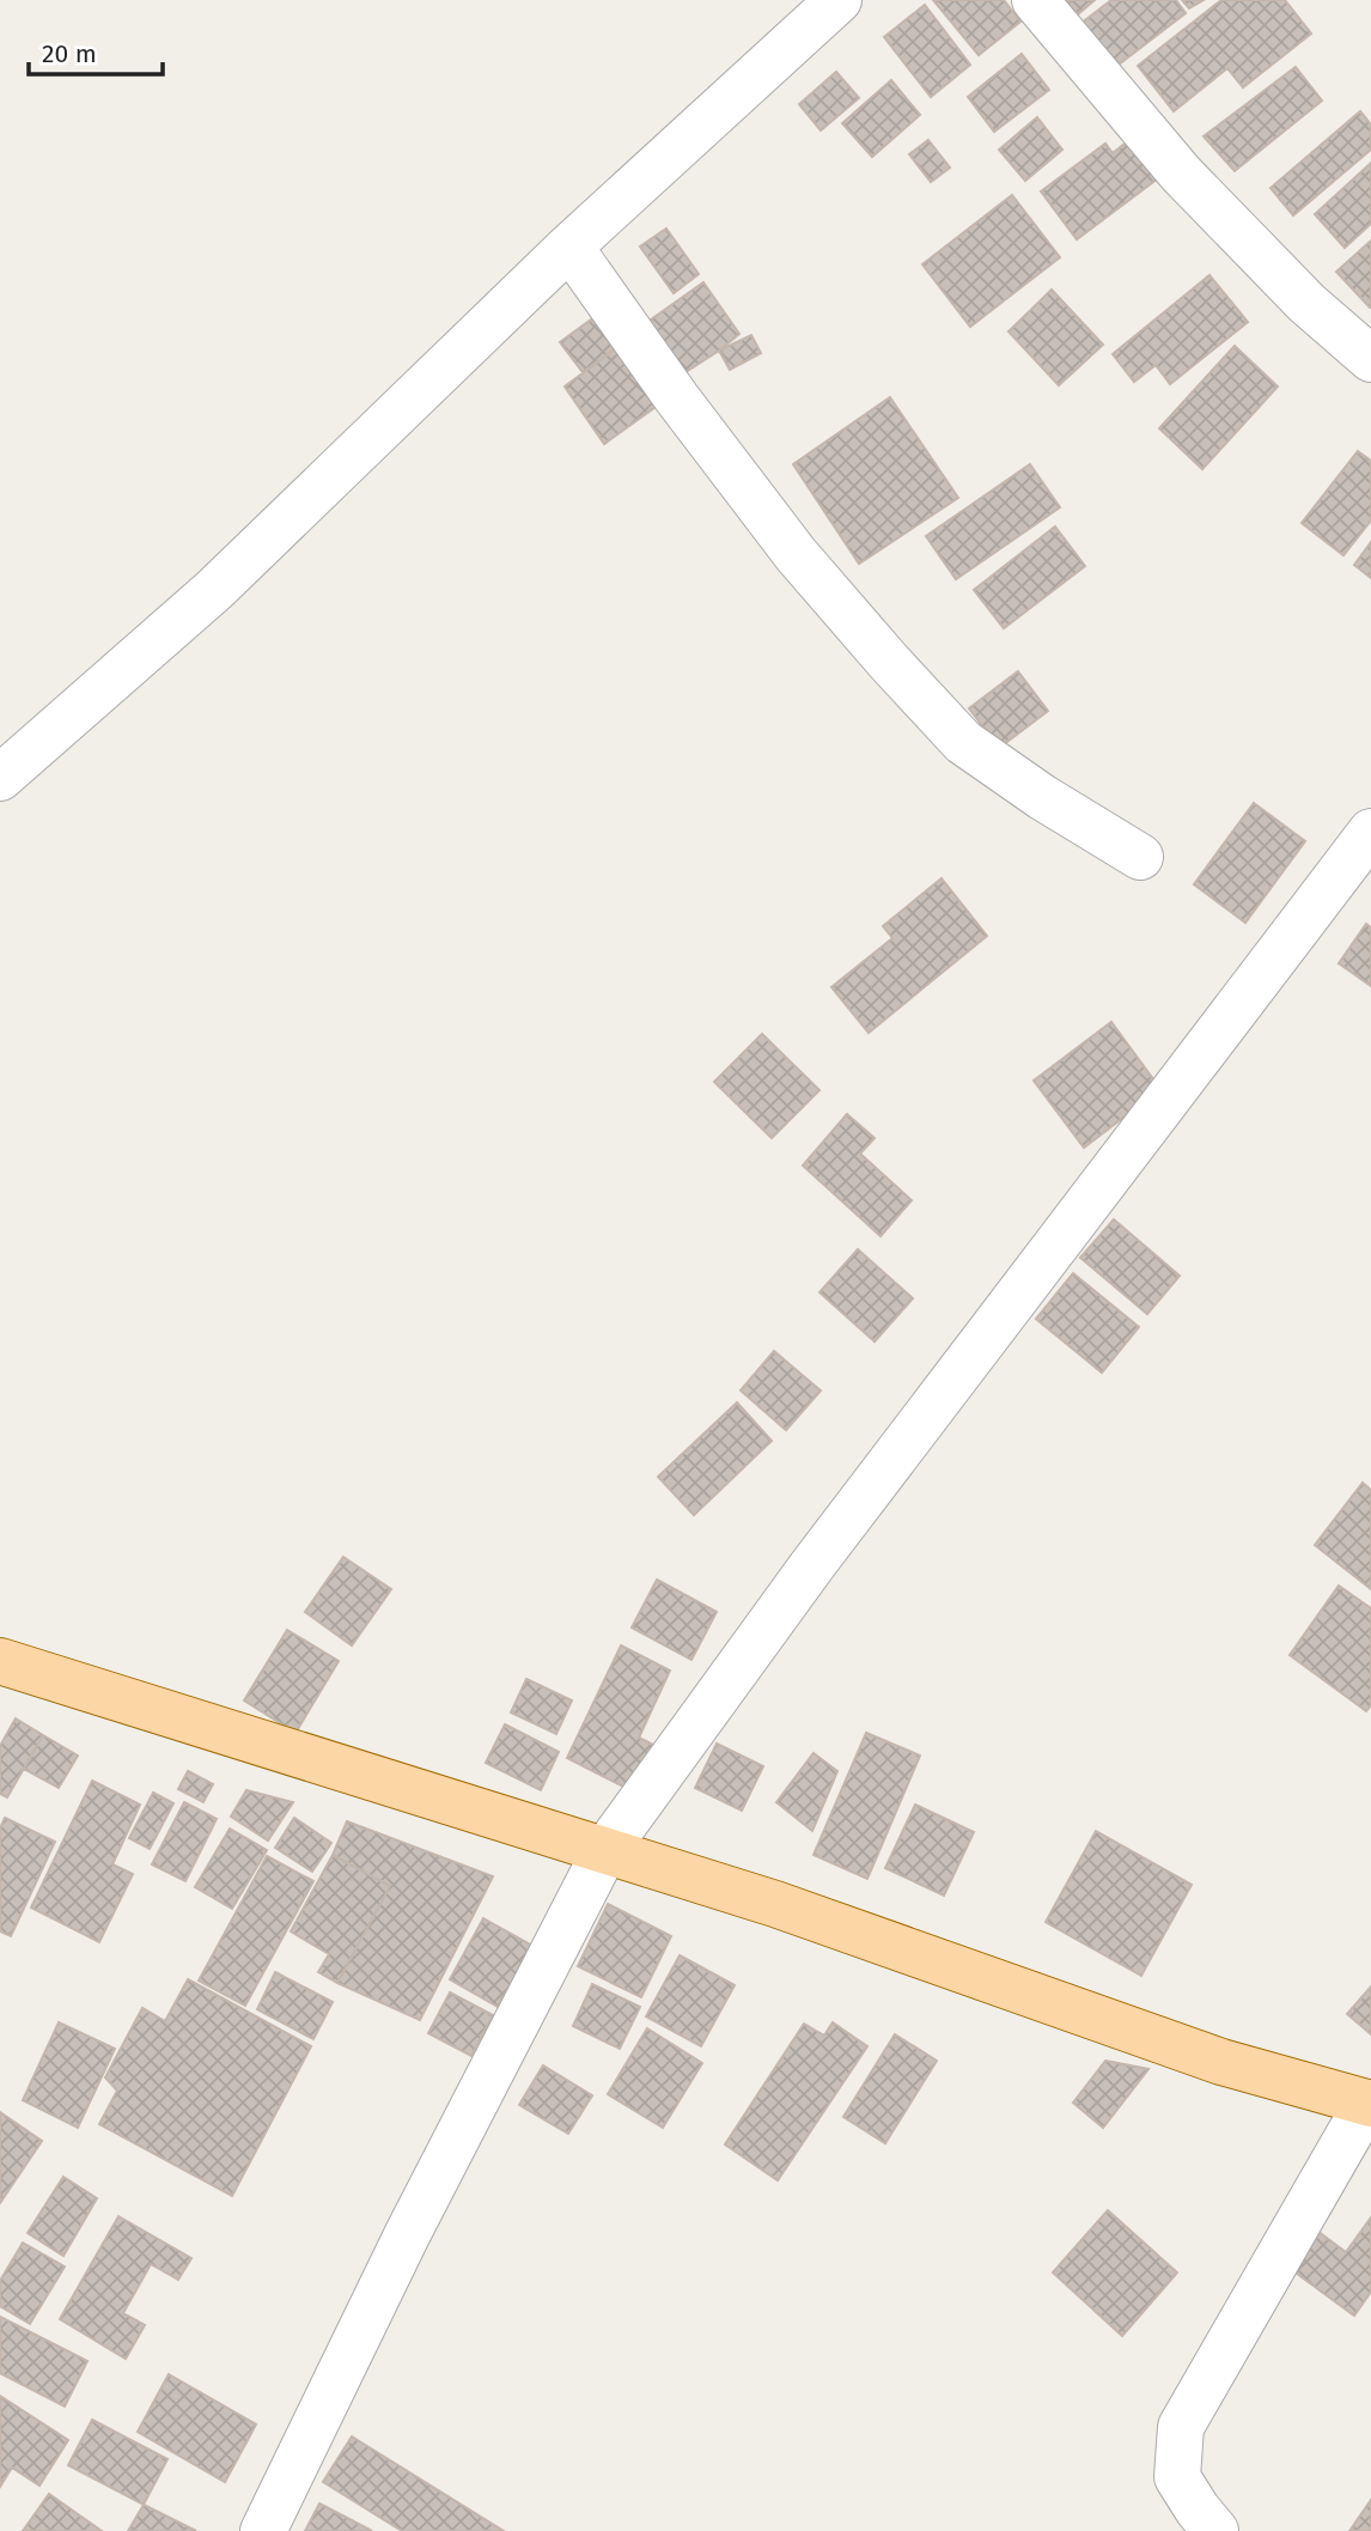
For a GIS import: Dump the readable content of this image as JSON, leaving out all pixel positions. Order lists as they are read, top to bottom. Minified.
{"scale_bar":"20 m"}
